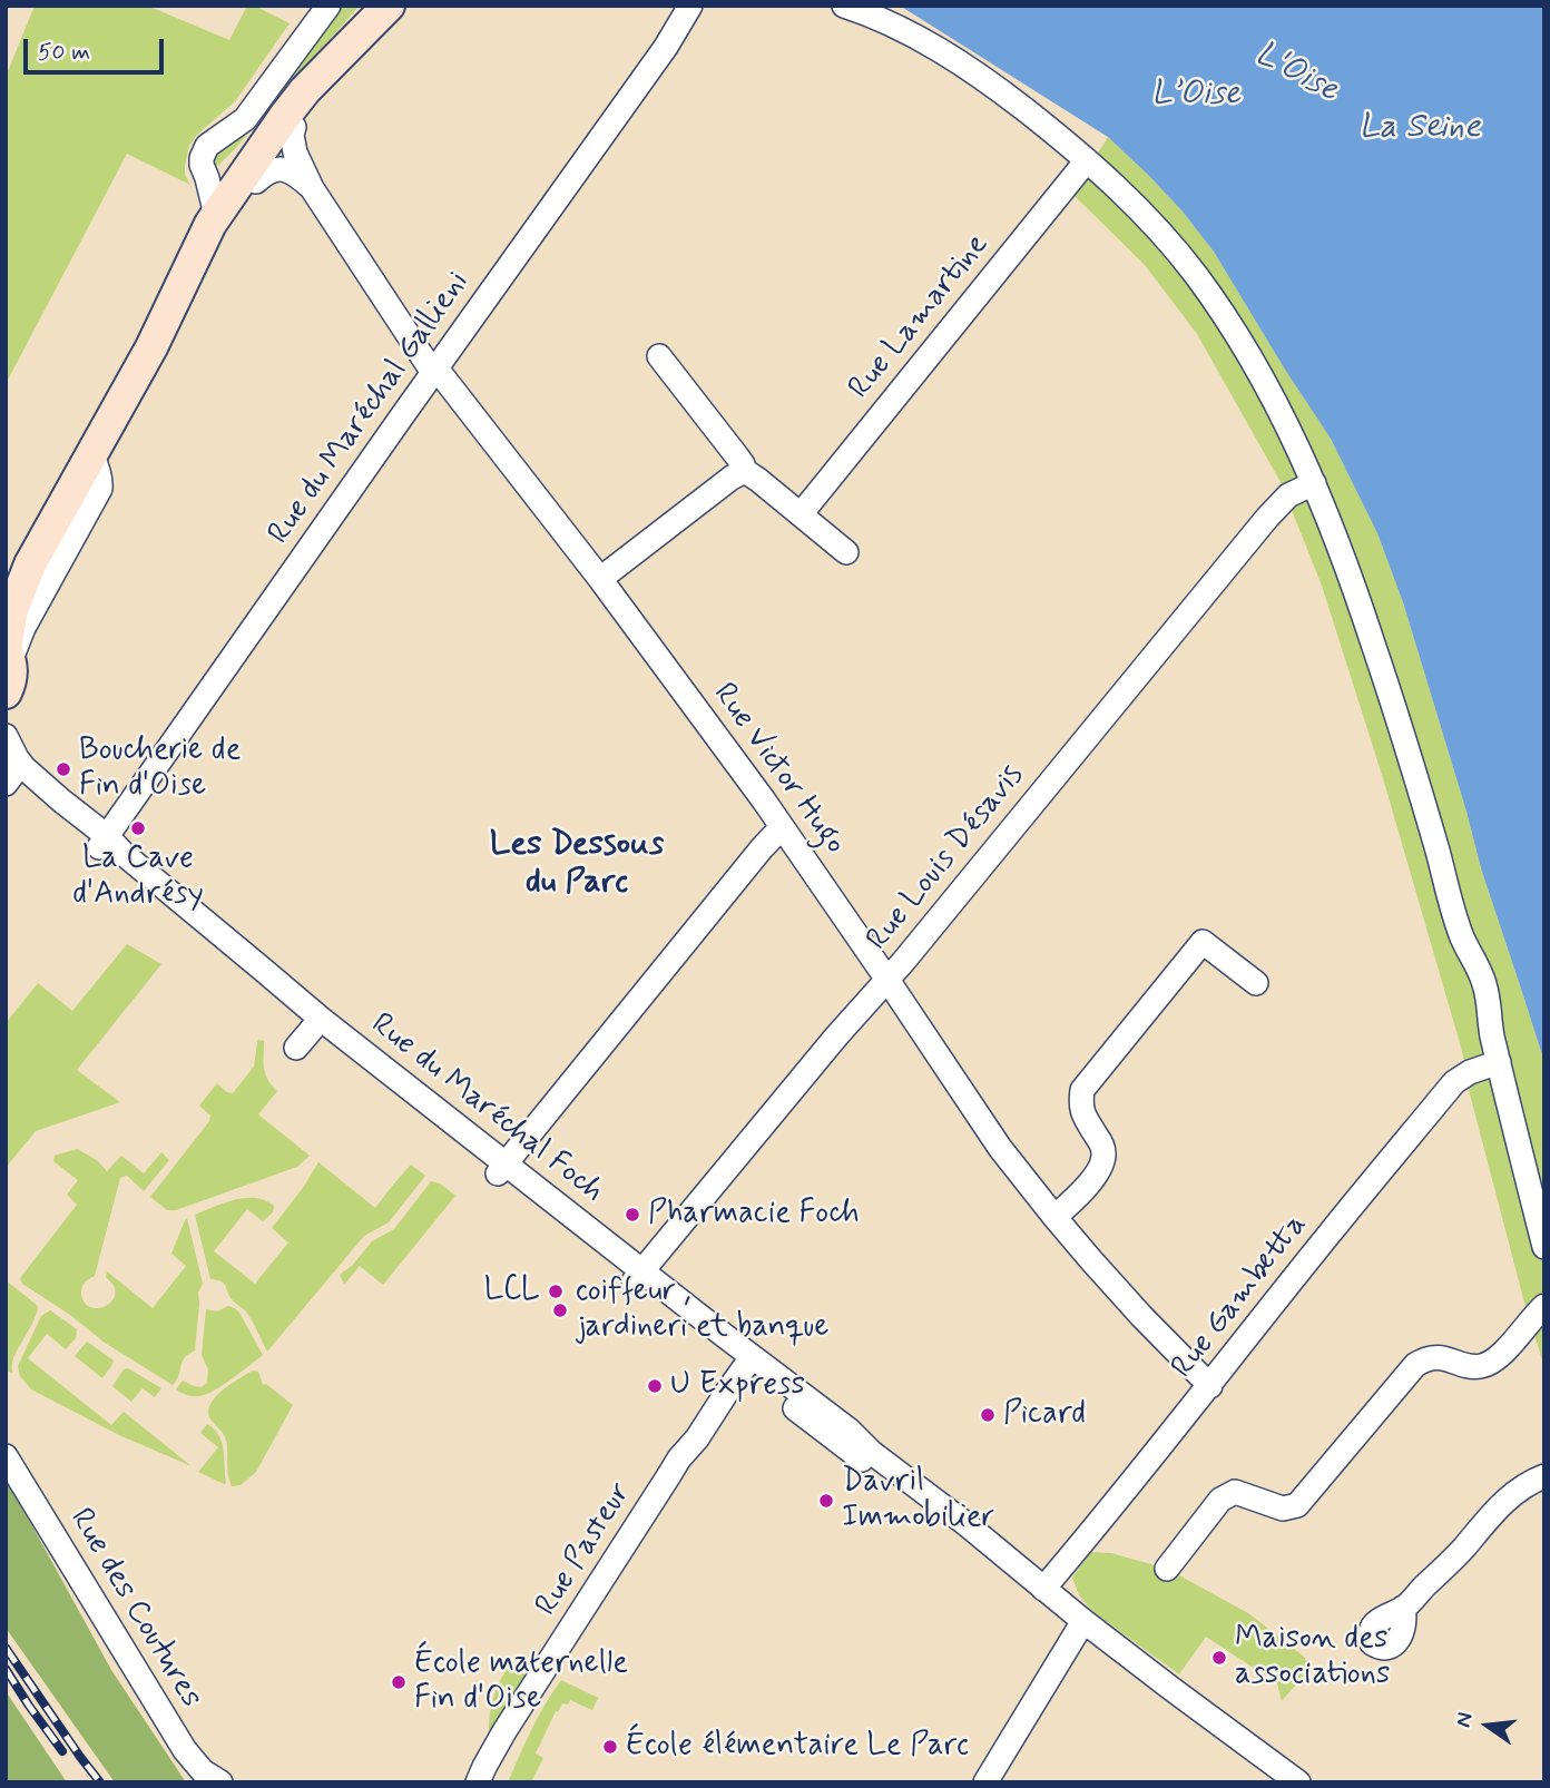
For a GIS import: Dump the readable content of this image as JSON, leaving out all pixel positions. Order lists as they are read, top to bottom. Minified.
{"streets":{"street":["Rue Lamartine","Rue du Maréchal Gallieni","Rue Victor Hugo","Rue Louis Désavis","Rue du Maréchal Foch","Rue Gambetta","Rue Pasteur","Rue des Coutures"]},"crossings":[["Rue du Maréchal Gallieni","Rue Victor Hugo"],["Rue du Maréchal Gallieni","Rue du Maréchal Foch"],["Rue Victor Hugo","Rue Louis Désavis"],["Rue Victor Hugo","Rue Gambetta"],["Rue Louis Désavis","Rue du Maréchal Foch"],["Rue du Maréchal Foch","Rue Gambetta"],["Rue du Maréchal Foch","Rue Pasteur"]],"districts":["Les Dessous du Parc"],"water":["L'Oise","L’Oise","La Seine"],"places":["Boucherie de Fin d'Oise","La Cave d'Andrésy","Pharmacie Foch","LCL","coiffeur , jardineri et banque","U Express","Picard","Davril Immobilier","Maison des associations","École maternelle Fin d'Oise","École élémentaire Le Parc"],"scale_bar":"50 m","north":"left"}
